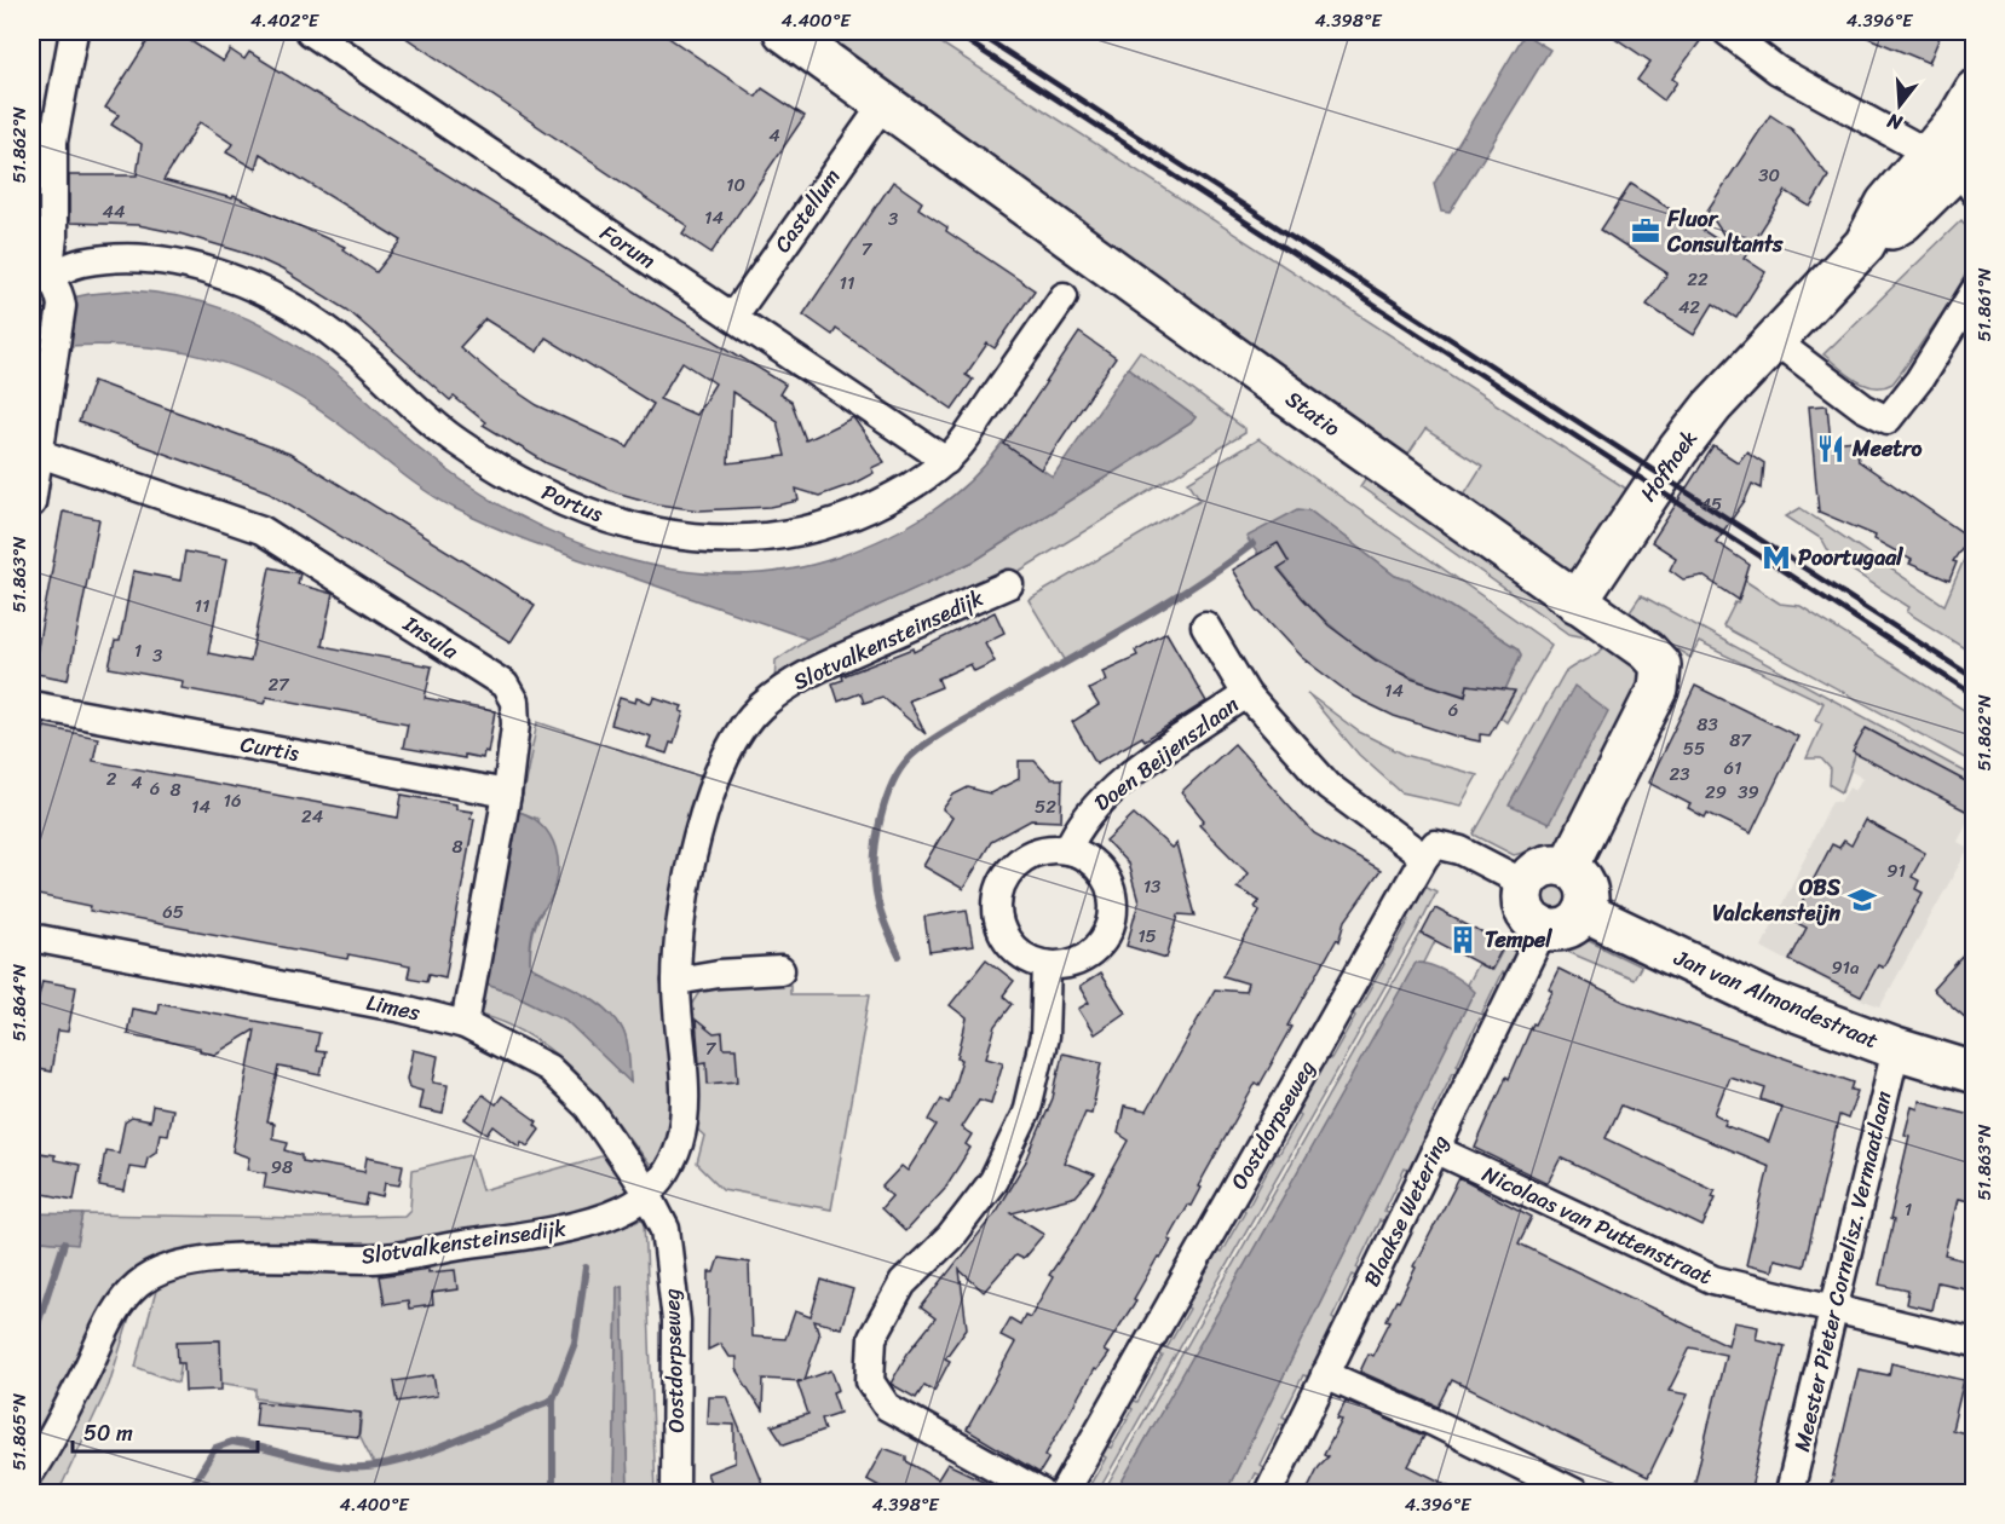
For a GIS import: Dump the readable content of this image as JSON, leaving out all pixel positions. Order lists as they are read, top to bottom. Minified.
{"streets":{"street":["Castellum","Forum","Statio","Hofhoek","Portus","Insula","Slotvalkensteinsedijk","Curtis","Doen Beijenszlaan","Jan van Almondestraat","Limes","Oostdorpseweg","Blaakse Wetering","Nicolaas van Puttenstraat","Meester Pieter Cornelisz. Vermaatlaan"]},"crossings":[["Castellum","Forum"],["Castellum","Statio"],["Forum","Portus"],["Statio","Hofhoek"],["Statio","Jan van Almondestraat"],["Statio","Blaakse Wetering"],["Insula","Curtis"],["Insula","Limes"],["Slotvalkensteinsedijk","Limes"],["Doen Beijenszlaan","Oostdorpseweg"],["Jan van Almondestraat","Blaakse Wetering"],["Jan van Almondestraat","Meester Pieter Cornelisz. Vermaatlaan"],["Limes","Oostdorpseweg"],["Blaakse Wetering","Nicolaas van Puttenstraat"],["Nicolaas van Puttenstraat","Meester Pieter Cornelisz. Vermaatlaan"]],"places":{"office":["Fluor Consultants"],"restaurant":["Meetro"],"metro station":["Poortugaal"],"school or university":["OBS Valckensteijn"],"building":["Tempel"]},"house_numbers":["4","30","10","44","14","3","7","22","11","42","45","11","1","3","27","14","6","83","87","55","61","23","2","4","6","8","29","39","16","14","52","24","8","91","13","65","15","91a","7","98","1"],"scale_bar":"50 m","north":"bottom","coordinates":["4.402°E","4.400°E","4.398°E","4.396°E","51.862°N","51.861°N","51.863°N","51.864°N","51.865°N"]}
